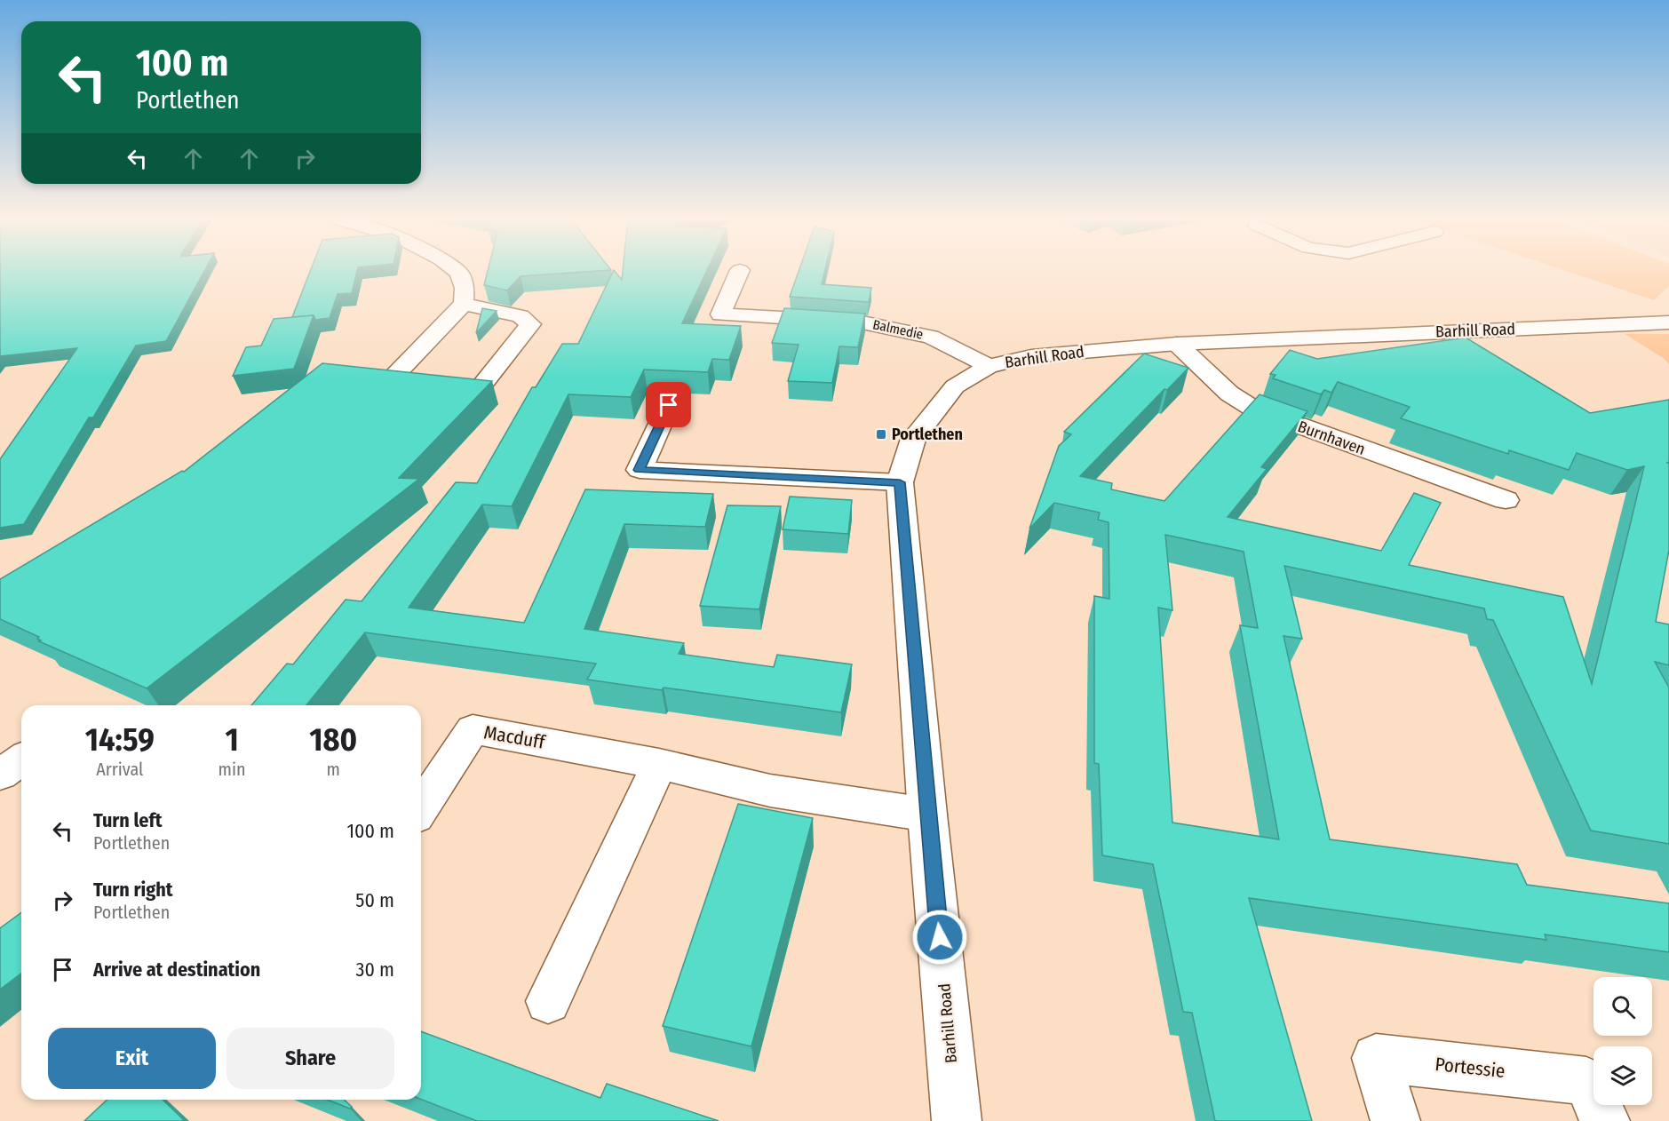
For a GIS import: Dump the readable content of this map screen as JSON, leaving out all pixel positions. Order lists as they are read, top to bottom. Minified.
{"streets":{"street":["Balmedie","Barhill Road","Burnhaven","Macduff","Portessie"]},"crossings":[["Balmedie","Barhill Road"],["Barhill Road","Burnhaven"],["Barhill Road","Macduff"]],"places":{"transit":["Portlethen"]},"page":{"turn":["100 m","Portlethen"],"eta":["14:59","Arrival","1","min","180","m"],"list":[{"name":"Turn left","note":"Portlethen","value":"100 m"},{"name":"Turn right","note":"Portlethen","value":"50 m"},{"name":"Arrive at destination","value":"30 m"}],"buttons":["Exit","Share"]}}
